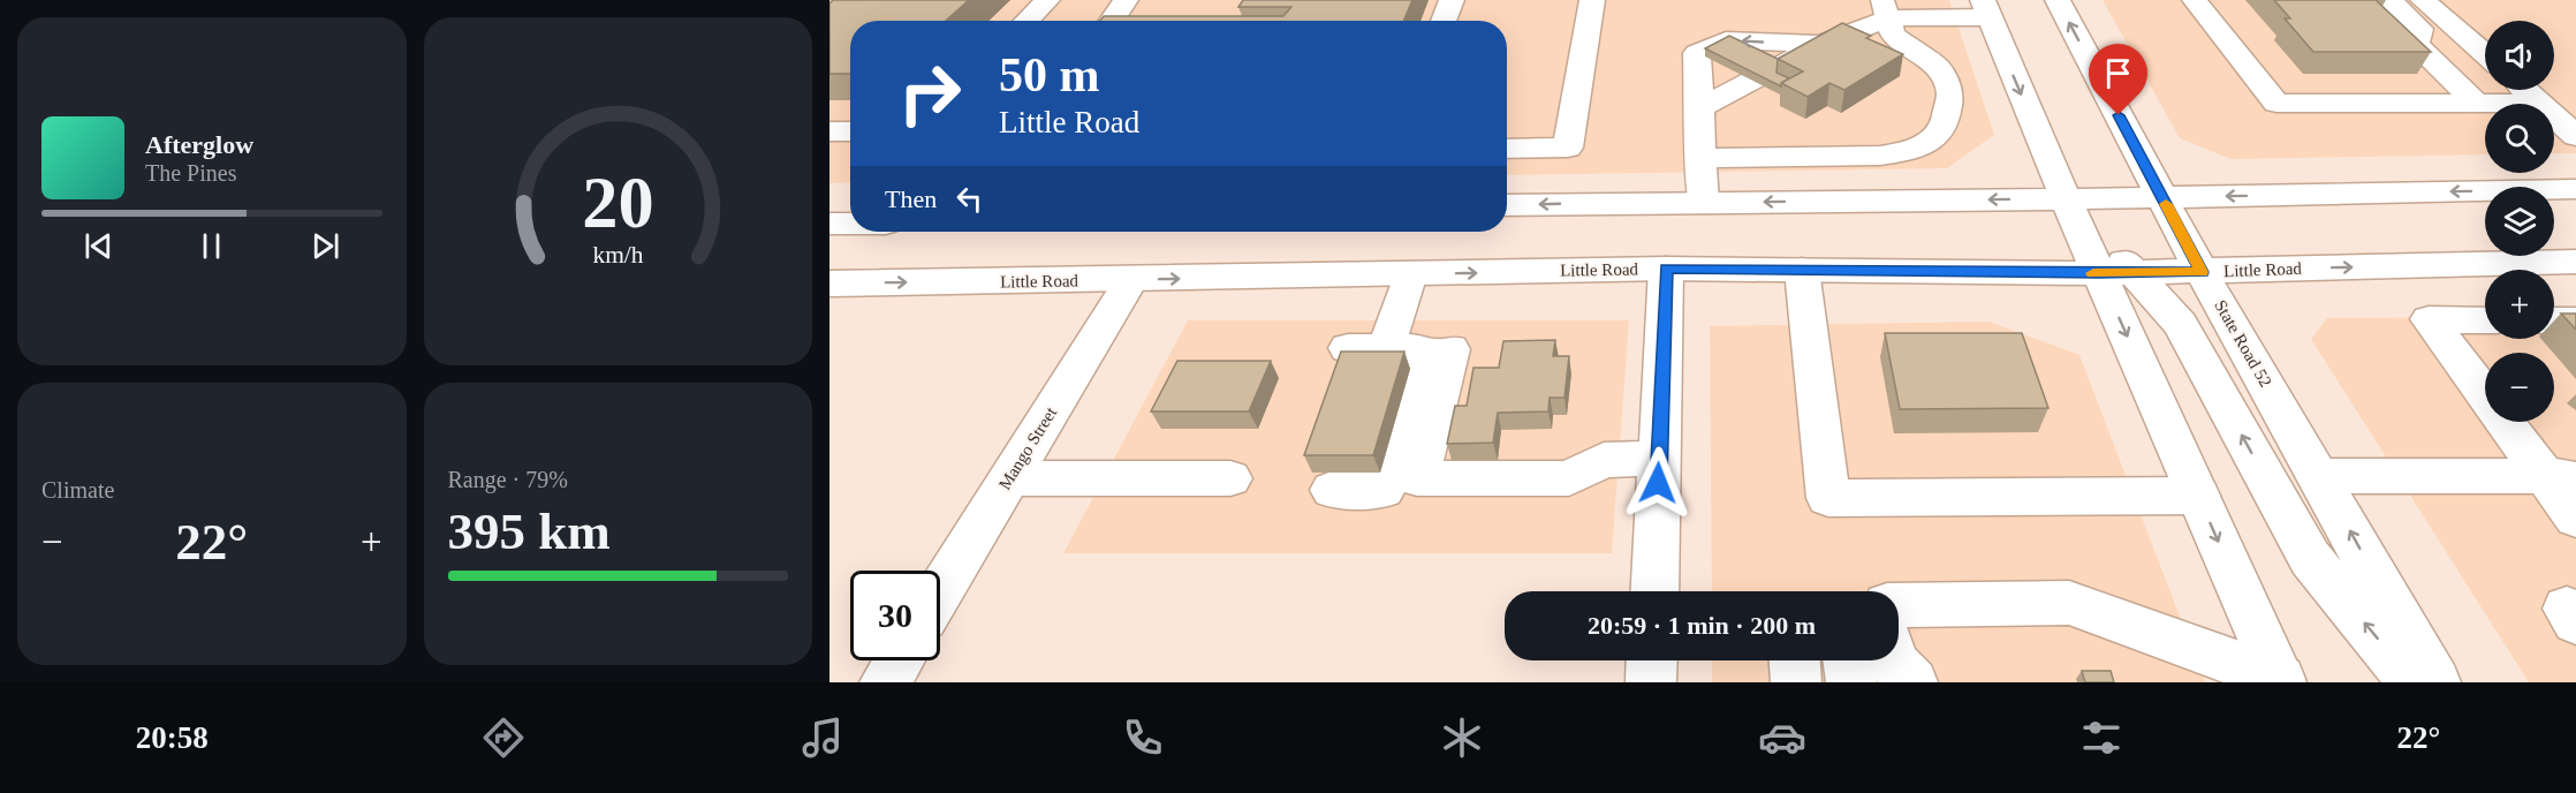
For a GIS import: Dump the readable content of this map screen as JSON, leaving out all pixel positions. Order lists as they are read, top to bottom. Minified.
{"streets":{"main road":["Little Road","State Road 52","Mango Street"]},"crossings":[["Little Road","State Road 52"],["Little Road","Mango Street"]],"page":{"map_buttons":["+","−"],"turn":["50 m","Little Road"],"song":["Afterglow","The Pines"],"then":"Then","tile":["Climate",["Range · 79%","395 km"]],"heat":["−","22°","+"],"limit":"30","trip":"20:59 · 1 min · 200 m","tabs":["20:58","22°"],"gauge":["20","km/h"]}}
